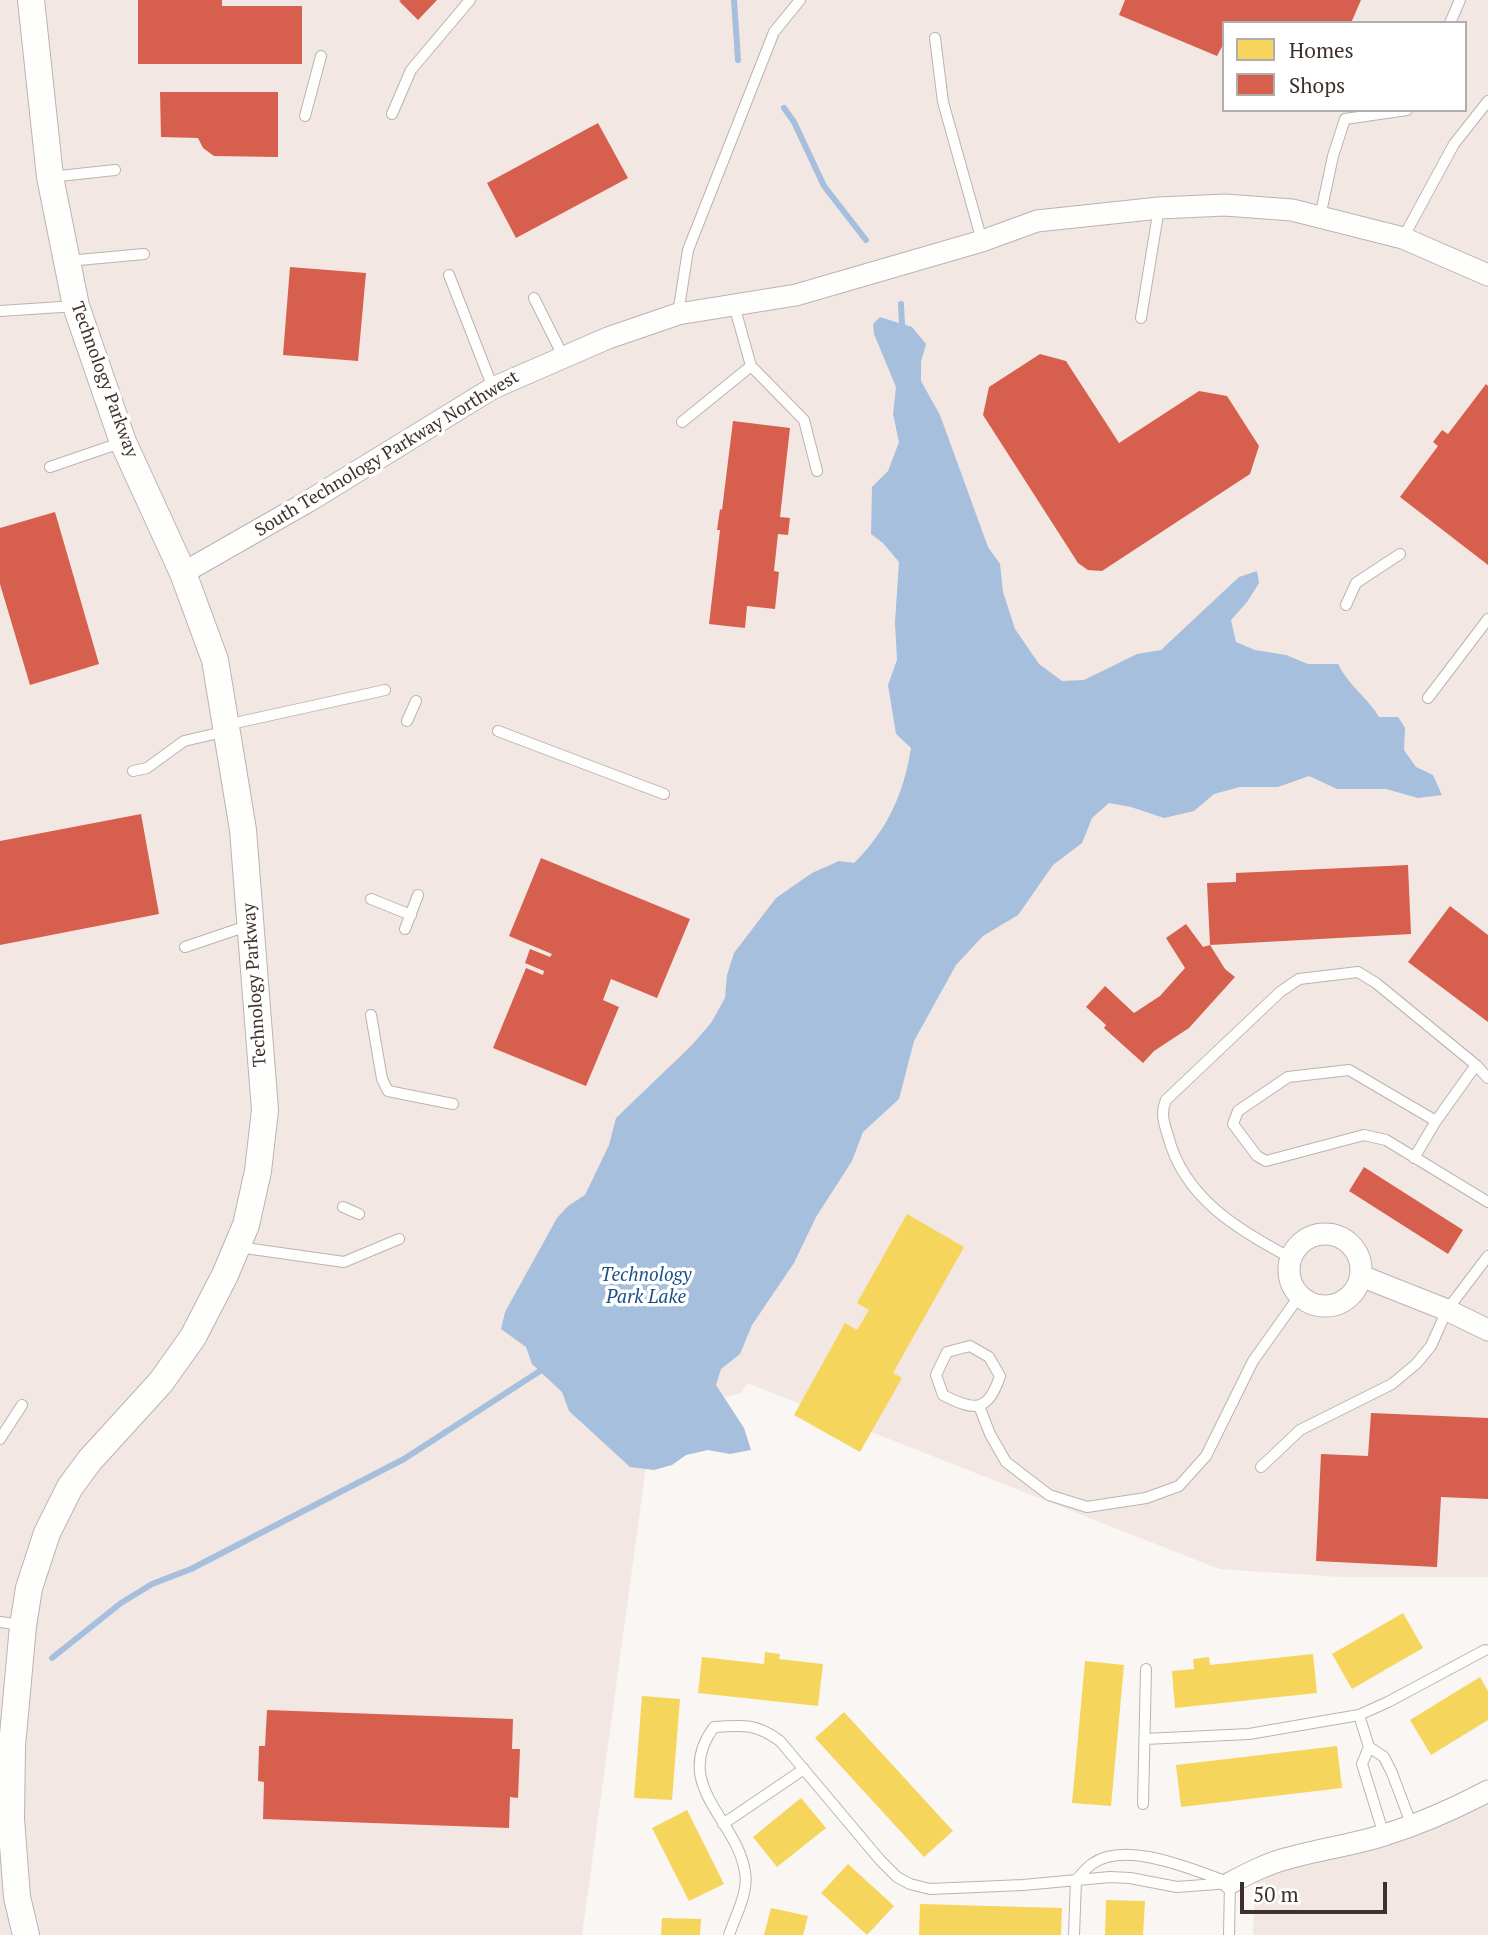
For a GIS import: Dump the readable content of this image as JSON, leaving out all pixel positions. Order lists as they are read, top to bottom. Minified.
{"streets":{"street":["Technology Parkway","South Technology Parkway Northwest"]},"crossings":[["Technology Parkway","South Technology Parkway Northwest"]],"water":["Technology Park Lake"],"legend":["Homes","Shops"],"scale_bar":"50 m"}
